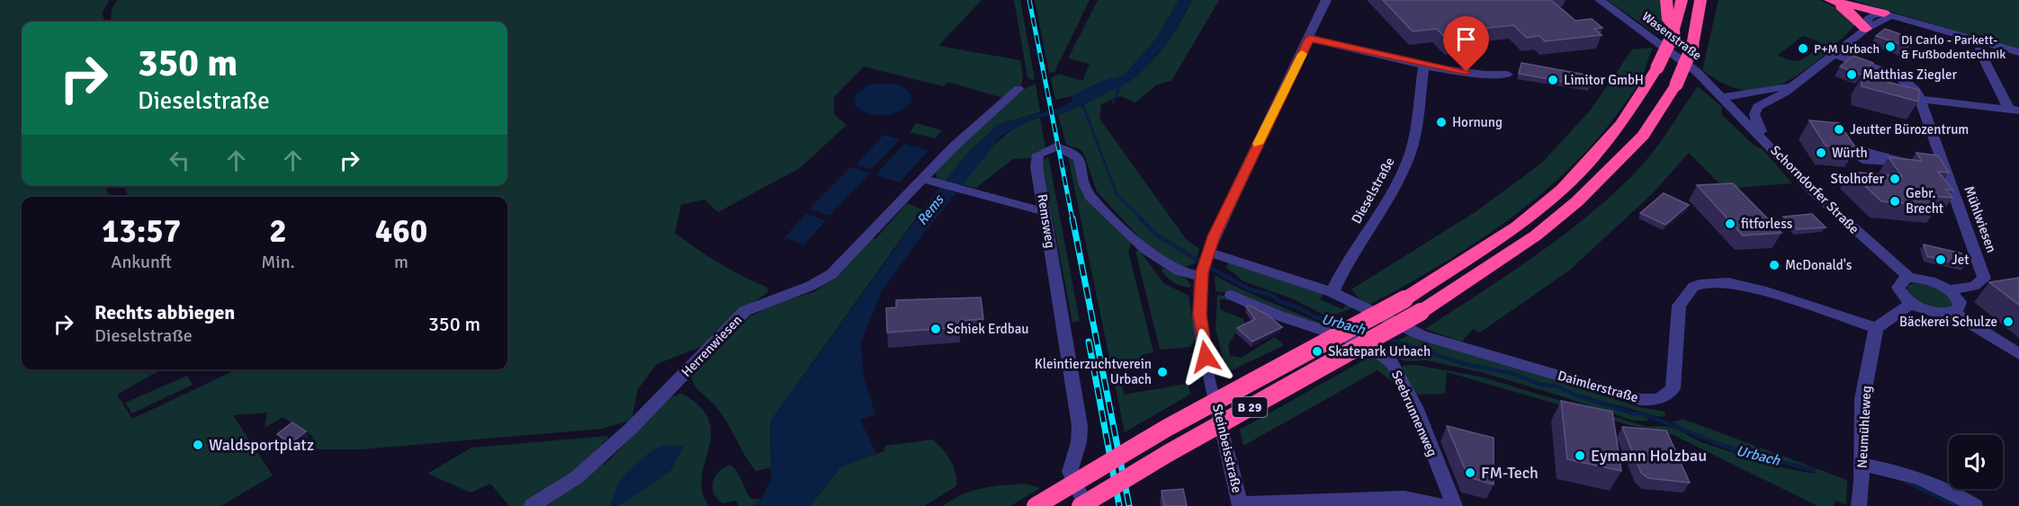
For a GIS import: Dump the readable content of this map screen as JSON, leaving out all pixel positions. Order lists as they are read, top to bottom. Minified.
{"streets":{"highway":["B 29"],"street":["Wasenstraße","Schorndorfer Straße","Dieselstraße","Mühlwiesen","Remsweg","Herrenwiesen","Daimlerstraße","Seebrunnenweg","Neumühleweg","Steinbeisstraße"]},"crossings":[["Wasenstraße","Schorndorfer Straße"],["Dieselstraße","Daimlerstraße"],["Remsweg","Steinbeisstraße"],["Daimlerstraße","Neumühleweg"]],"water":["Rems","Urbach"],"places":["Di Carlo - Parkett- & Fußbodentechnik","P+M Urbach","Matthias Ziegler","Limitor GmbH","Hornung","Jeutter Bürozentrum","Würth","Stolhofer","Gebr. Brecht","fitforless","Jet","McDonald's","Bäckerei Schulze","Schiek Erdbau","Skatepark Urbach","Kleintierzuchtverein Urbach","Waldsportplatz","Eymann Holzbau","FM-Tech"],"page":{"turn":["350 m","Dieselstraße"],"eta":["13:57","Ankunft","2","Min.","460","m"],"list":[{"name":"Rechts abbiegen","note":"Dieselstraße","value":"350 m"}]}}
